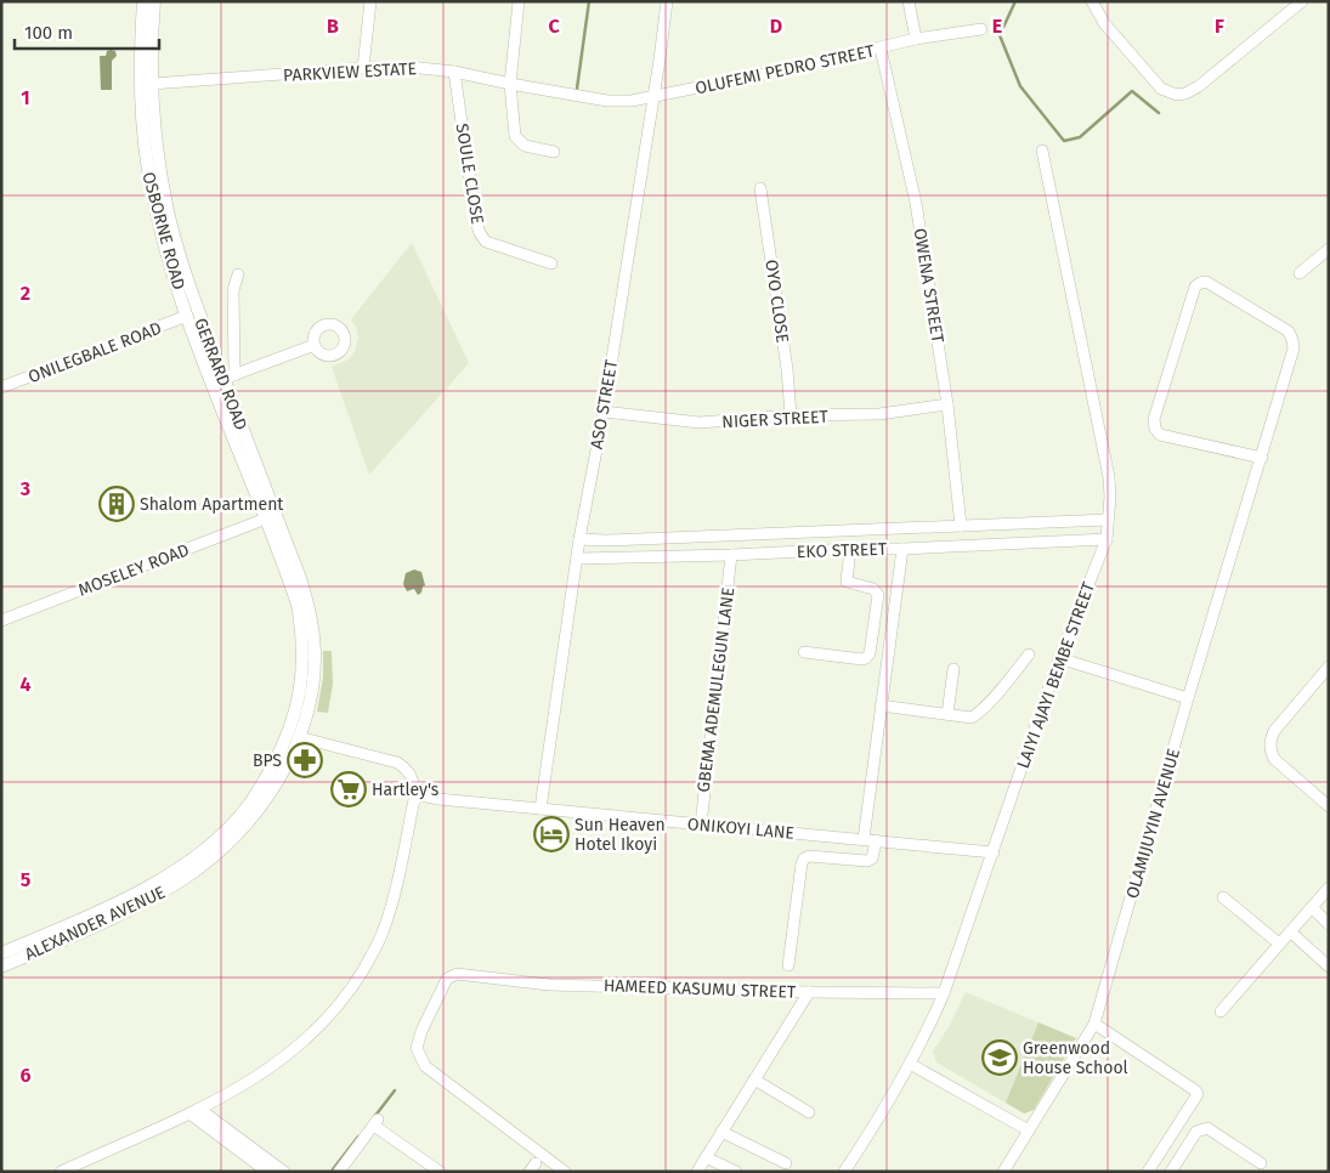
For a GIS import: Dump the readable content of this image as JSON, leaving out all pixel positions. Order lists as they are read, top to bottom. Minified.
{"streets":{"main road":["OSBORNE ROAD","GERRARD ROAD","ALEXANDER AVENUE"],"street":["OLUFEMI PEDRO STREET","PARKVIEW ESTATE","SOULE CLOSE","OWENA STREET","OYO CLOSE","ONILEGBALE ROAD","ASO STREET","NIGER STREET","EKO STREET","MOSELEY ROAD","LAIYI AJAYI BEMBE STREET","GBEMA ADEMULEGUN LANE","OLAMIJUYIN AVENUE","ONIKOYI LANE","HAMEED KASUMU STREET"]},"crossings":[["OLUFEMI PEDRO STREET","PARKVIEW ESTATE"],["OLUFEMI PEDRO STREET","OWENA STREET"],["OLUFEMI PEDRO STREET","ASO STREET"],["PARKVIEW ESTATE","SOULE CLOSE"],["PARKVIEW ESTATE","GERRARD ROAD"],["PARKVIEW ESTATE","ASO STREET"],["OSBORNE ROAD","ONILEGBALE ROAD"],["OSBORNE ROAD","GERRARD ROAD"],["OSBORNE ROAD","MOSELEY ROAD"],["OSBORNE ROAD","ALEXANDER AVENUE"],["OWENA STREET","NIGER STREET"],["OWENA STREET","EKO STREET"],["OYO CLOSE","NIGER STREET"],["GERRARD ROAD","ALEXANDER AVENUE"],["ASO STREET","NIGER STREET"],["ASO STREET","EKO STREET"],["ASO STREET","ONIKOYI LANE"],["EKO STREET","LAIYI AJAYI BEMBE STREET"],["EKO STREET","GBEMA ADEMULEGUN LANE"],["LAIYI AJAYI BEMBE STREET","ONIKOYI LANE"],["LAIYI AJAYI BEMBE STREET","HAMEED KASUMU STREET"],["GBEMA ADEMULEGUN LANE","ONIKOYI LANE"]],"places":{"building":["Shalom Apartment"],"pharmacy":["BPS"],"supermarket":["Hartley's"],"hotel":["Sun Heaven Hotel Ikoyi"],"school or university":["Greenwood House School"]},"scale_bar":"100 m","grid":{"columns":["B","C","D","E","F"],"rows":["1","2","3","4","5","6"]}}
